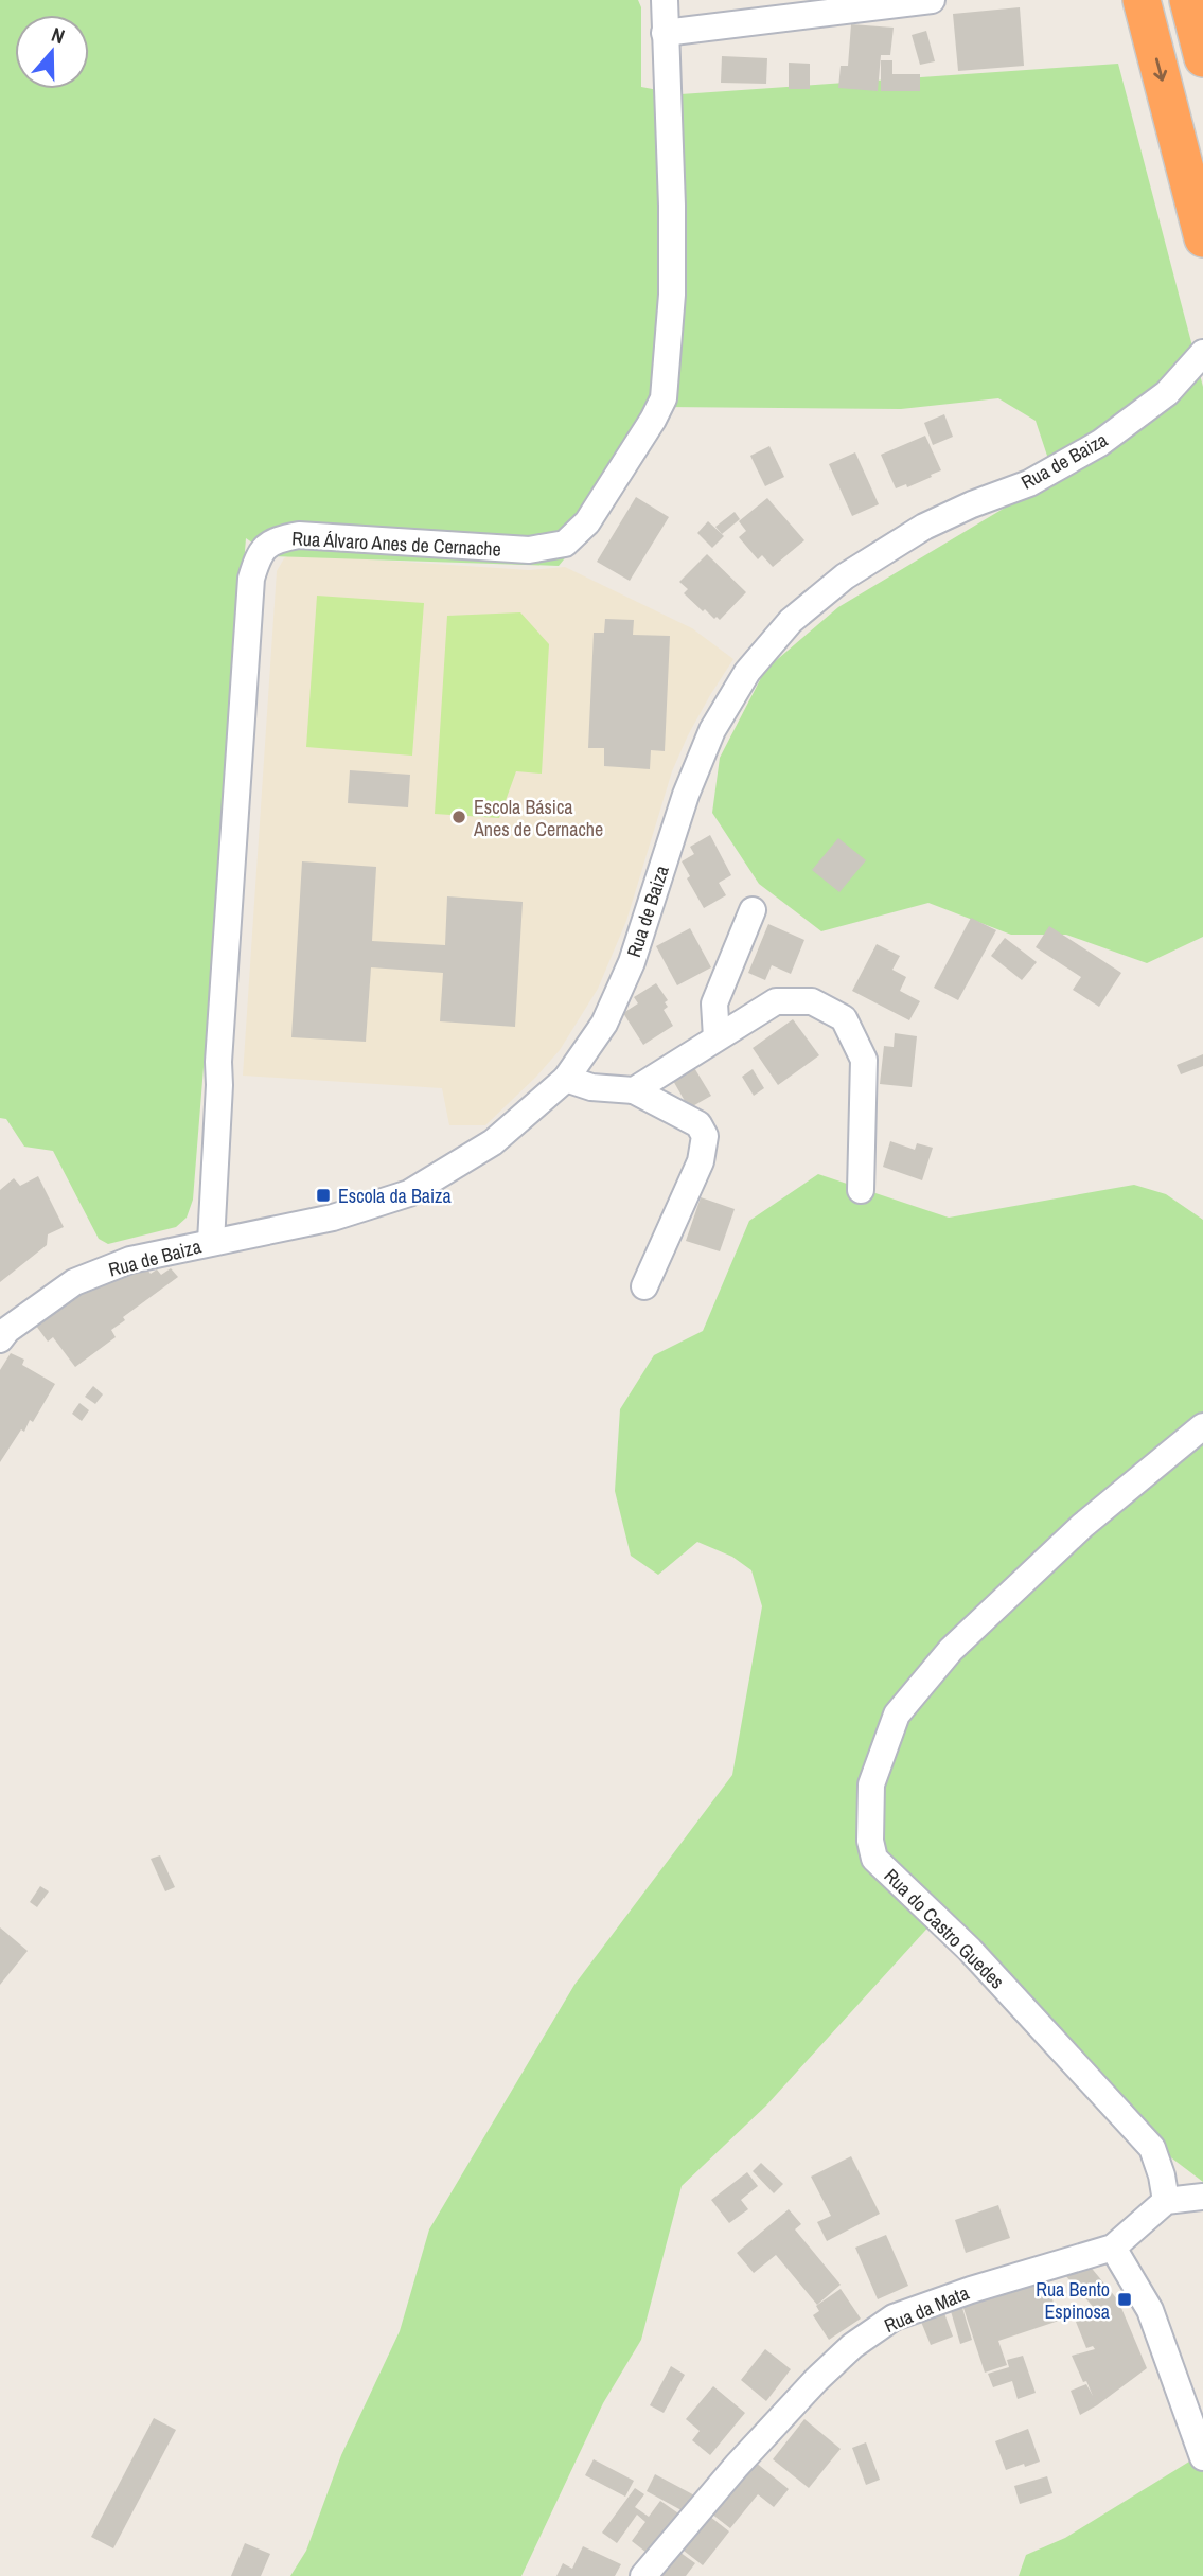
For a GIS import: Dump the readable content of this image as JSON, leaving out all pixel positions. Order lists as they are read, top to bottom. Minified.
{"streets":{"street":["Rua de Baiza","Rua Álvaro Anes de Cernache","Rua do Castro Guedes","Rua da Mata"]},"crossings":[["Rua de Baiza","Rua Álvaro Anes de Cernache"],["Rua do Castro Guedes","Rua da Mata"]],"places":{"other":["Escola Básica Anes de Cernache"],"transit":["Escola da Baiza","Rua Bento Espinosa"]},"north":"top"}
